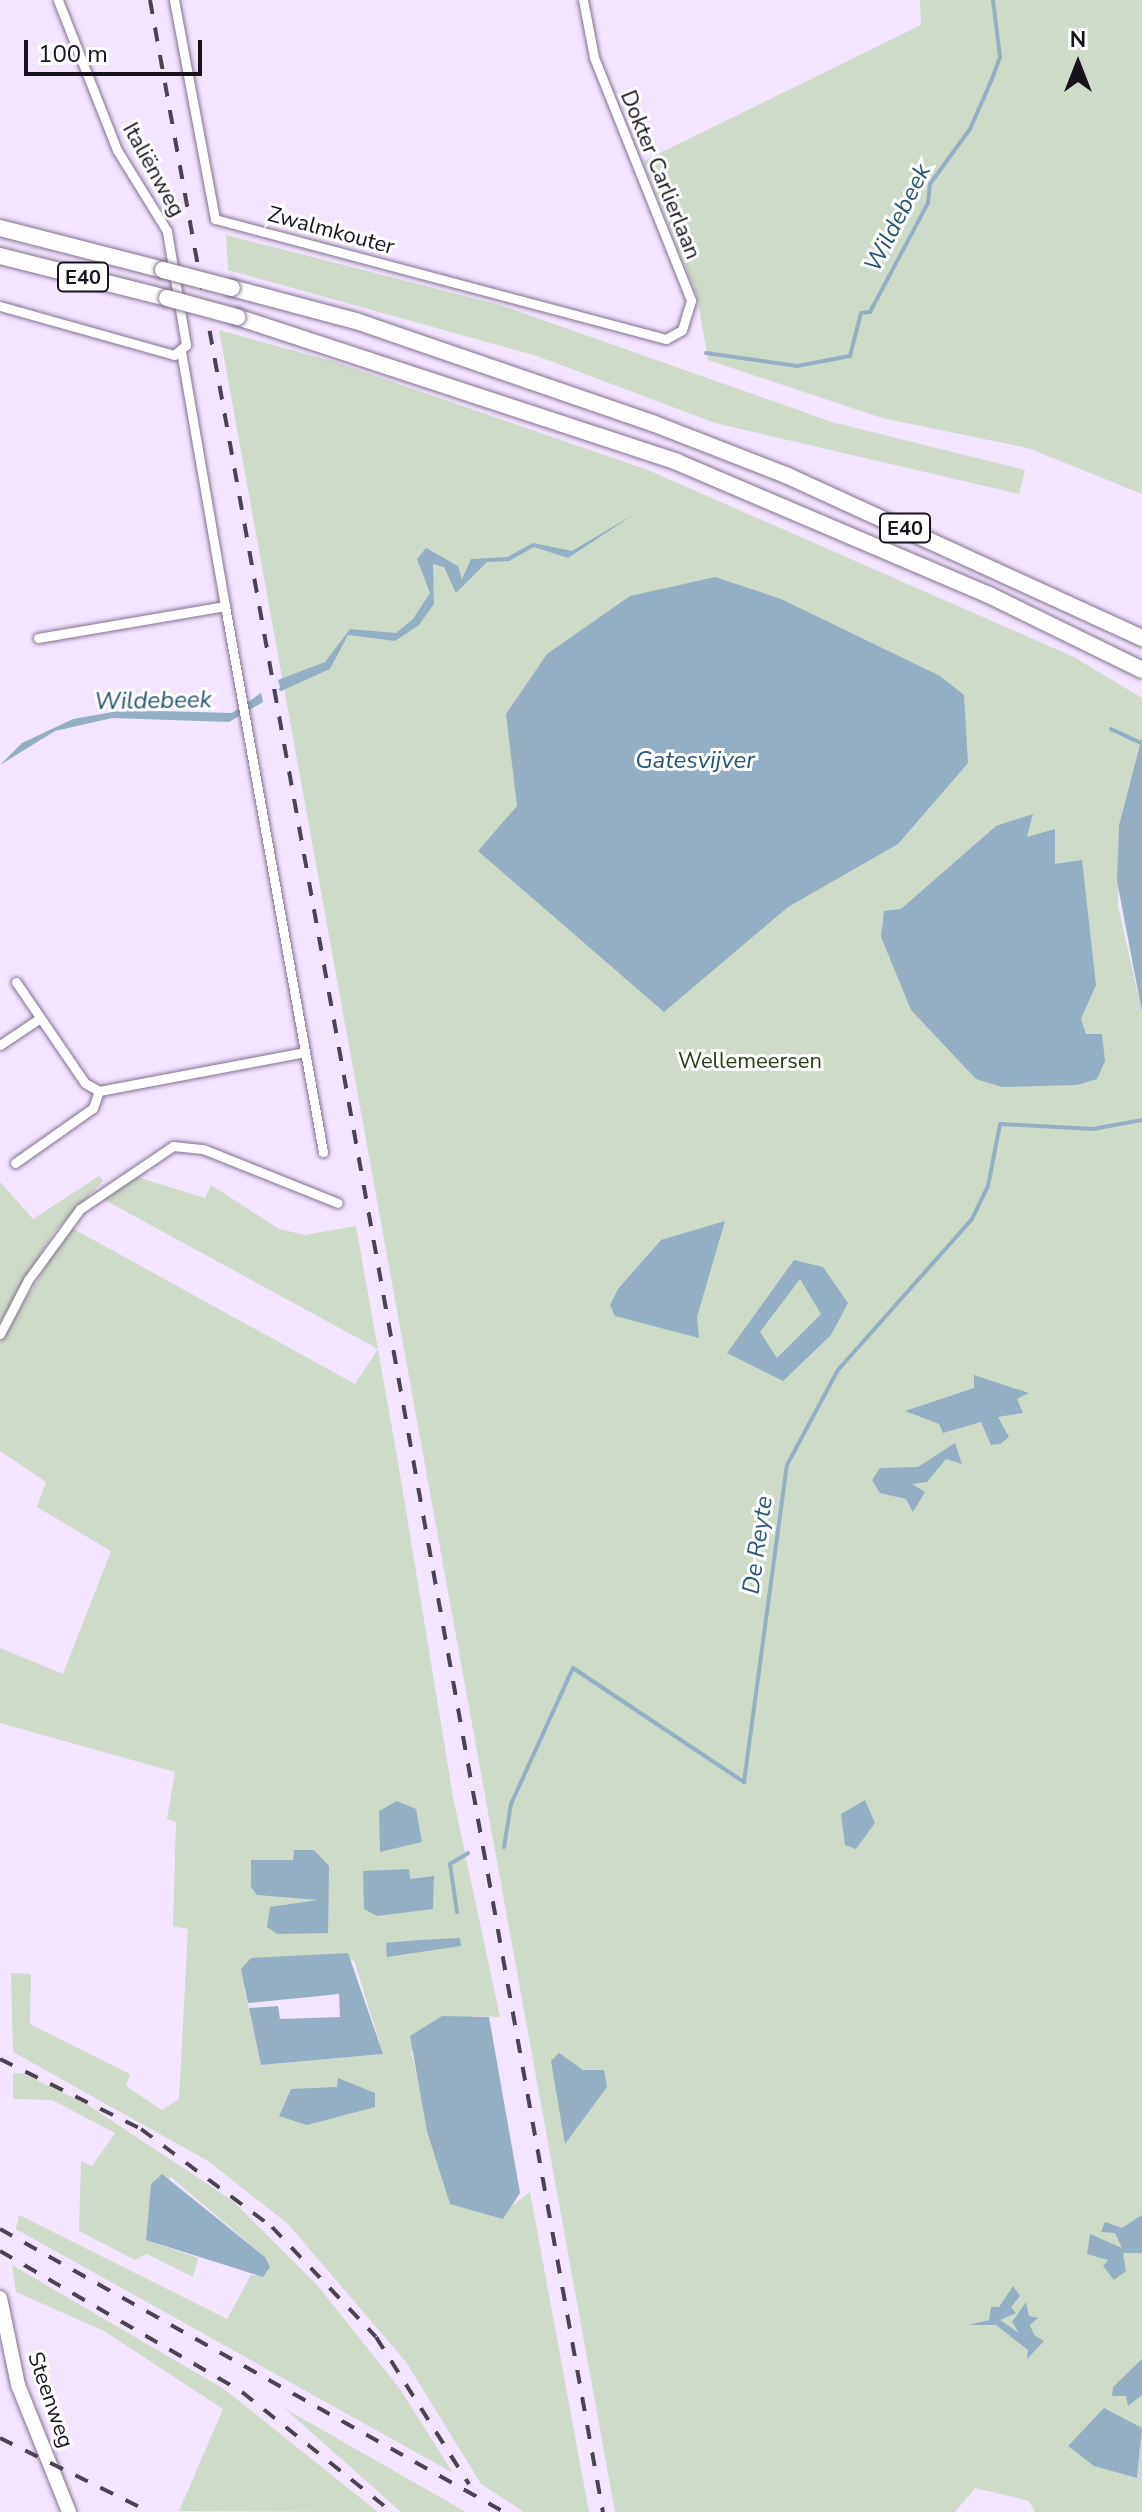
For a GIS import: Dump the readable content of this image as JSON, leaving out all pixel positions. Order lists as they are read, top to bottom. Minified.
{"streets":{"highway":["E40"],"main road":["Steenweg"],"street":["Italiënweg","Dokter Carlierlaan","Zwalmkouter"]},"crossings":[["Dokter Carlierlaan","Zwalmkouter"]],"water":["Wildebeek","Gatesvijver","De Reyte"],"parks":["Wellemeersen"],"scale_bar":"100 m","north":"top"}
